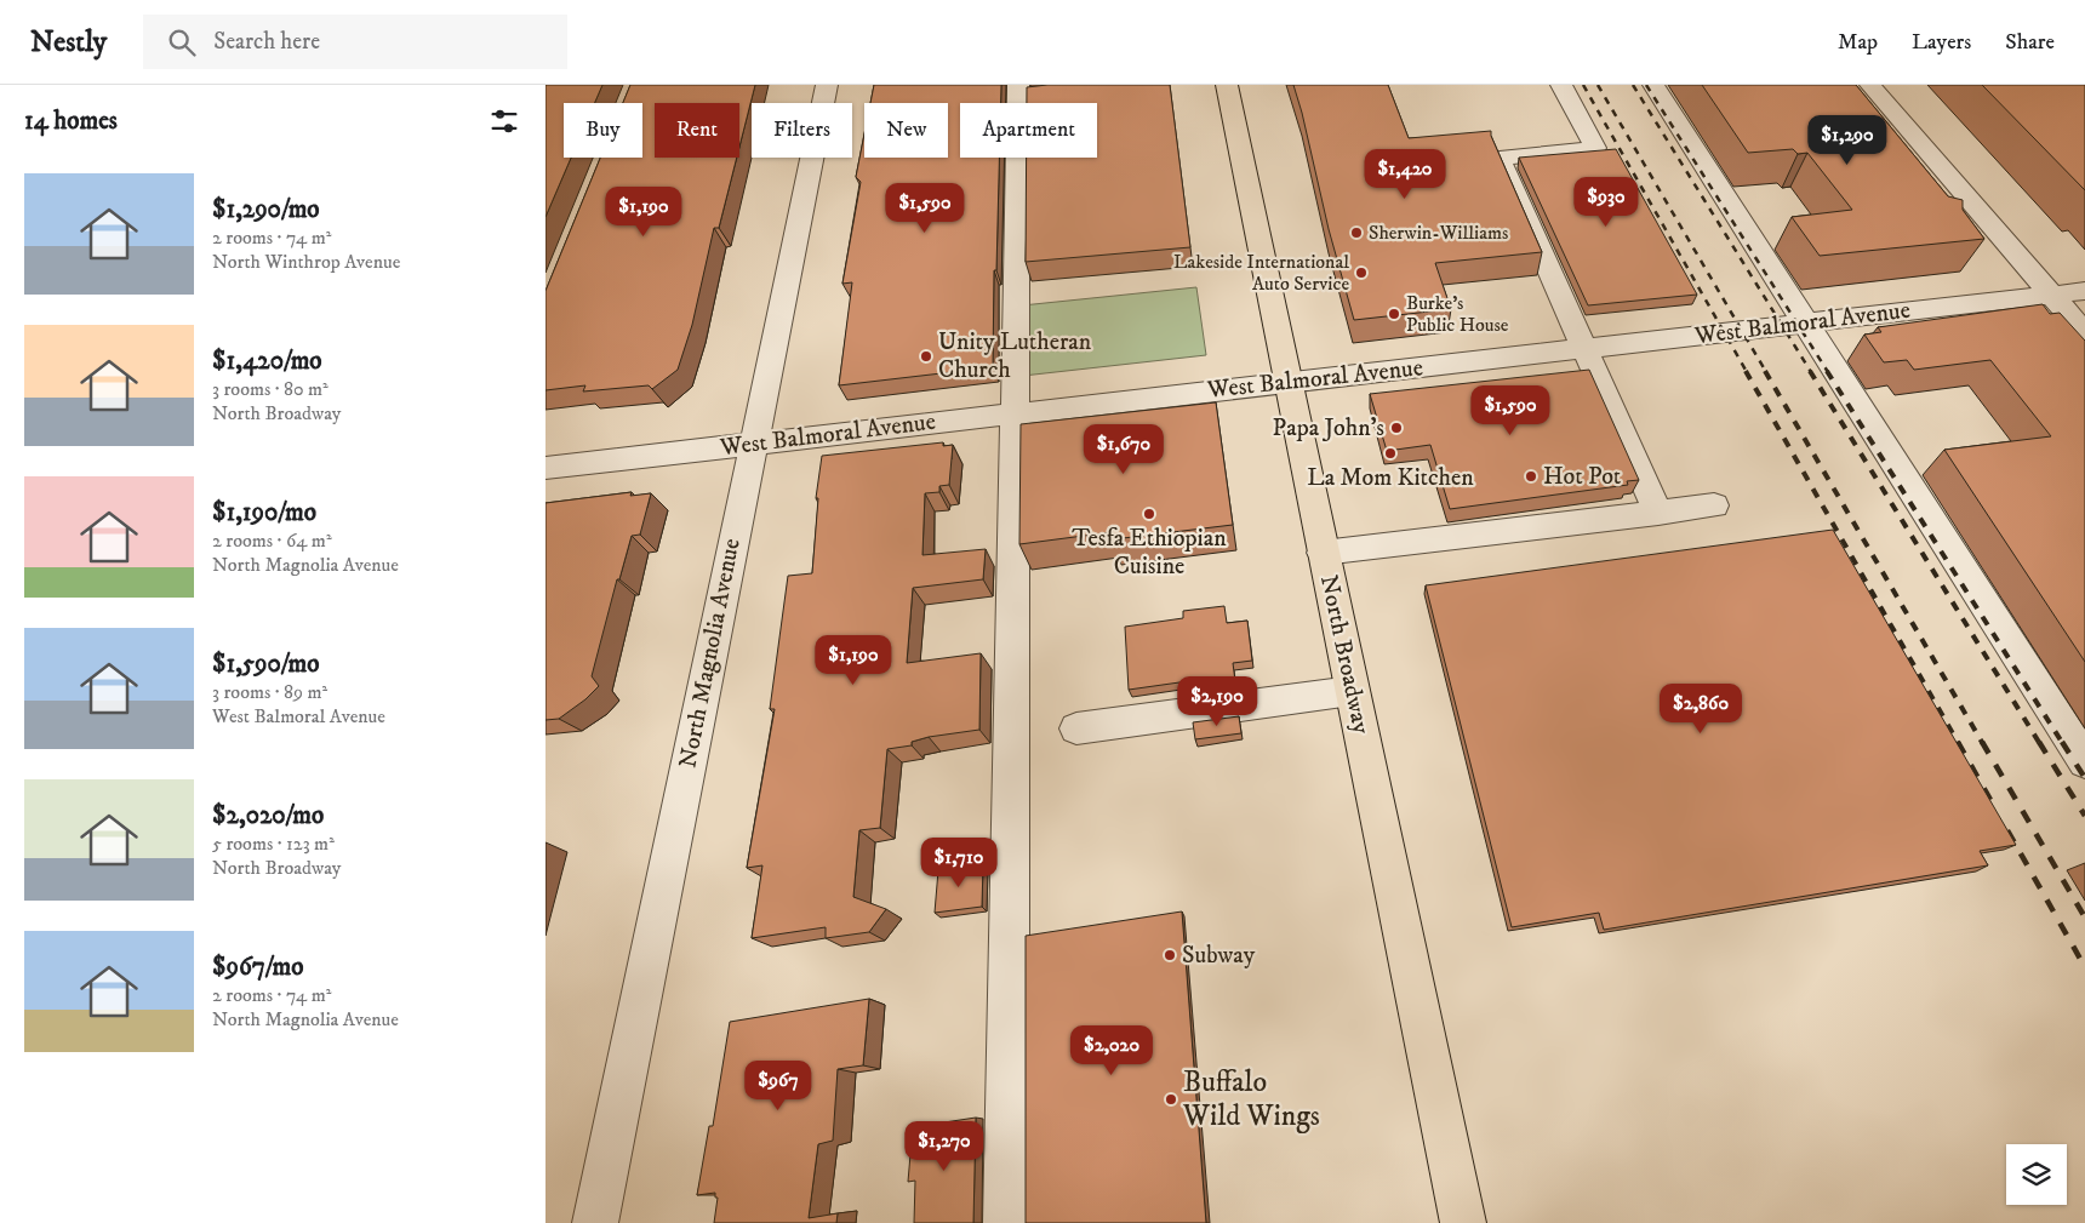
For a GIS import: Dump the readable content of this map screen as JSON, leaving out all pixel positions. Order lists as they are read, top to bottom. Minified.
{"streets":{"main road":["North Broadway"],"street":["West Balmoral Avenue","North Magnolia Avenue"]},"crossings":[["West Balmoral Avenue","North Magnolia Avenue"],["West Balmoral Avenue","North Broadway"]],"places":["Sherwin-Williams","Lakeside International Auto Service","Burke’s Public House","Unity Lutheran Church","Papa John's","La Mom Kitchen","Hot Pot","Tesfa Ethiopian Cuisine","Subway","Buffalo Wild Wings"],"page":{"header":"Nestly","search":"Search here","nav":["Map","Layers","Share"],"heading":"14 homes","chip":["Buy","Rent","Filters","New","Apartment"],"price":["$1,290","$1,420","$930","$1,590","$1,190","$1,590","$1,670","$1,190","$2,190","$2,860","$1,710","$2,020","$967","$1,270"],"list":[{"name":"$1,290/mo","note":"2 rooms · 74 m² · North Winthrop Avenue"},{"name":"$1,420/mo","note":"3 rooms · 80 m² · North Broadway"},{"name":"$1,190/mo","note":"2 rooms · 64 m² · North Magnolia Avenue"},{"name":"$1,590/mo","note":"3 rooms · 89 m² · West Balmoral Avenue"},{"name":"$2,020/mo","note":"5 rooms · 123 m² · North Broadway"},{"name":"$967/mo","note":"2 rooms · 74 m² · North Magnolia Avenue"}]}}
